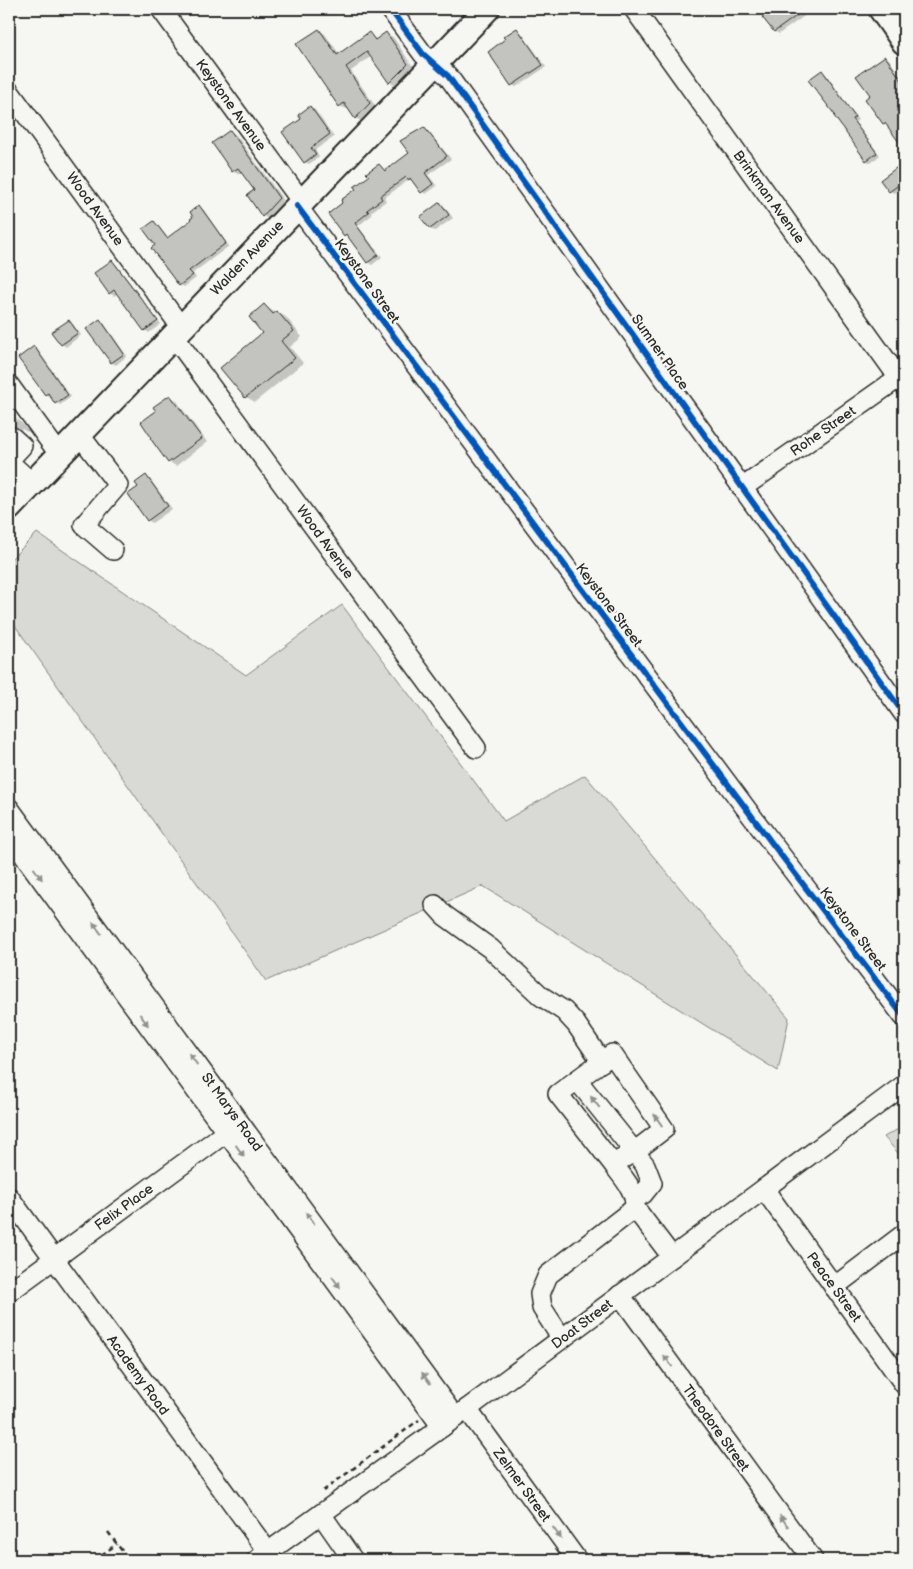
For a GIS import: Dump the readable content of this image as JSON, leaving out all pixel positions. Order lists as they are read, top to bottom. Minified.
{"streets":{"main road":["Walden Avenue"],"street":["Keystone Avenue","Brinkman Avenue","Wood Avenue","Keystone Street","Sumner Place","Rohe Street","St Marys Road","Felix Place","Peace Street","Doat Street","Academy Road","Theodore Street","Zelmer Street"]},"crossings":[["Keystone Avenue","Walden Avenue"],["Keystone Avenue","Keystone Street"],["Brinkman Avenue","Rohe Street"],["Wood Avenue","Walden Avenue"],["Walden Avenue","Keystone Street"],["Walden Avenue","Sumner Place"],["Sumner Place","Rohe Street"],["St Marys Road","Felix Place"],["St Marys Road","Doat Street"],["St Marys Road","Zelmer Street"],["Felix Place","Academy Road"],["Peace Street","Doat Street"],["Doat Street","Academy Road"],["Doat Street","Theodore Street"],["Doat Street","Zelmer Street"]],"one_way":["Theodore Street","Zelmer Street"]}
